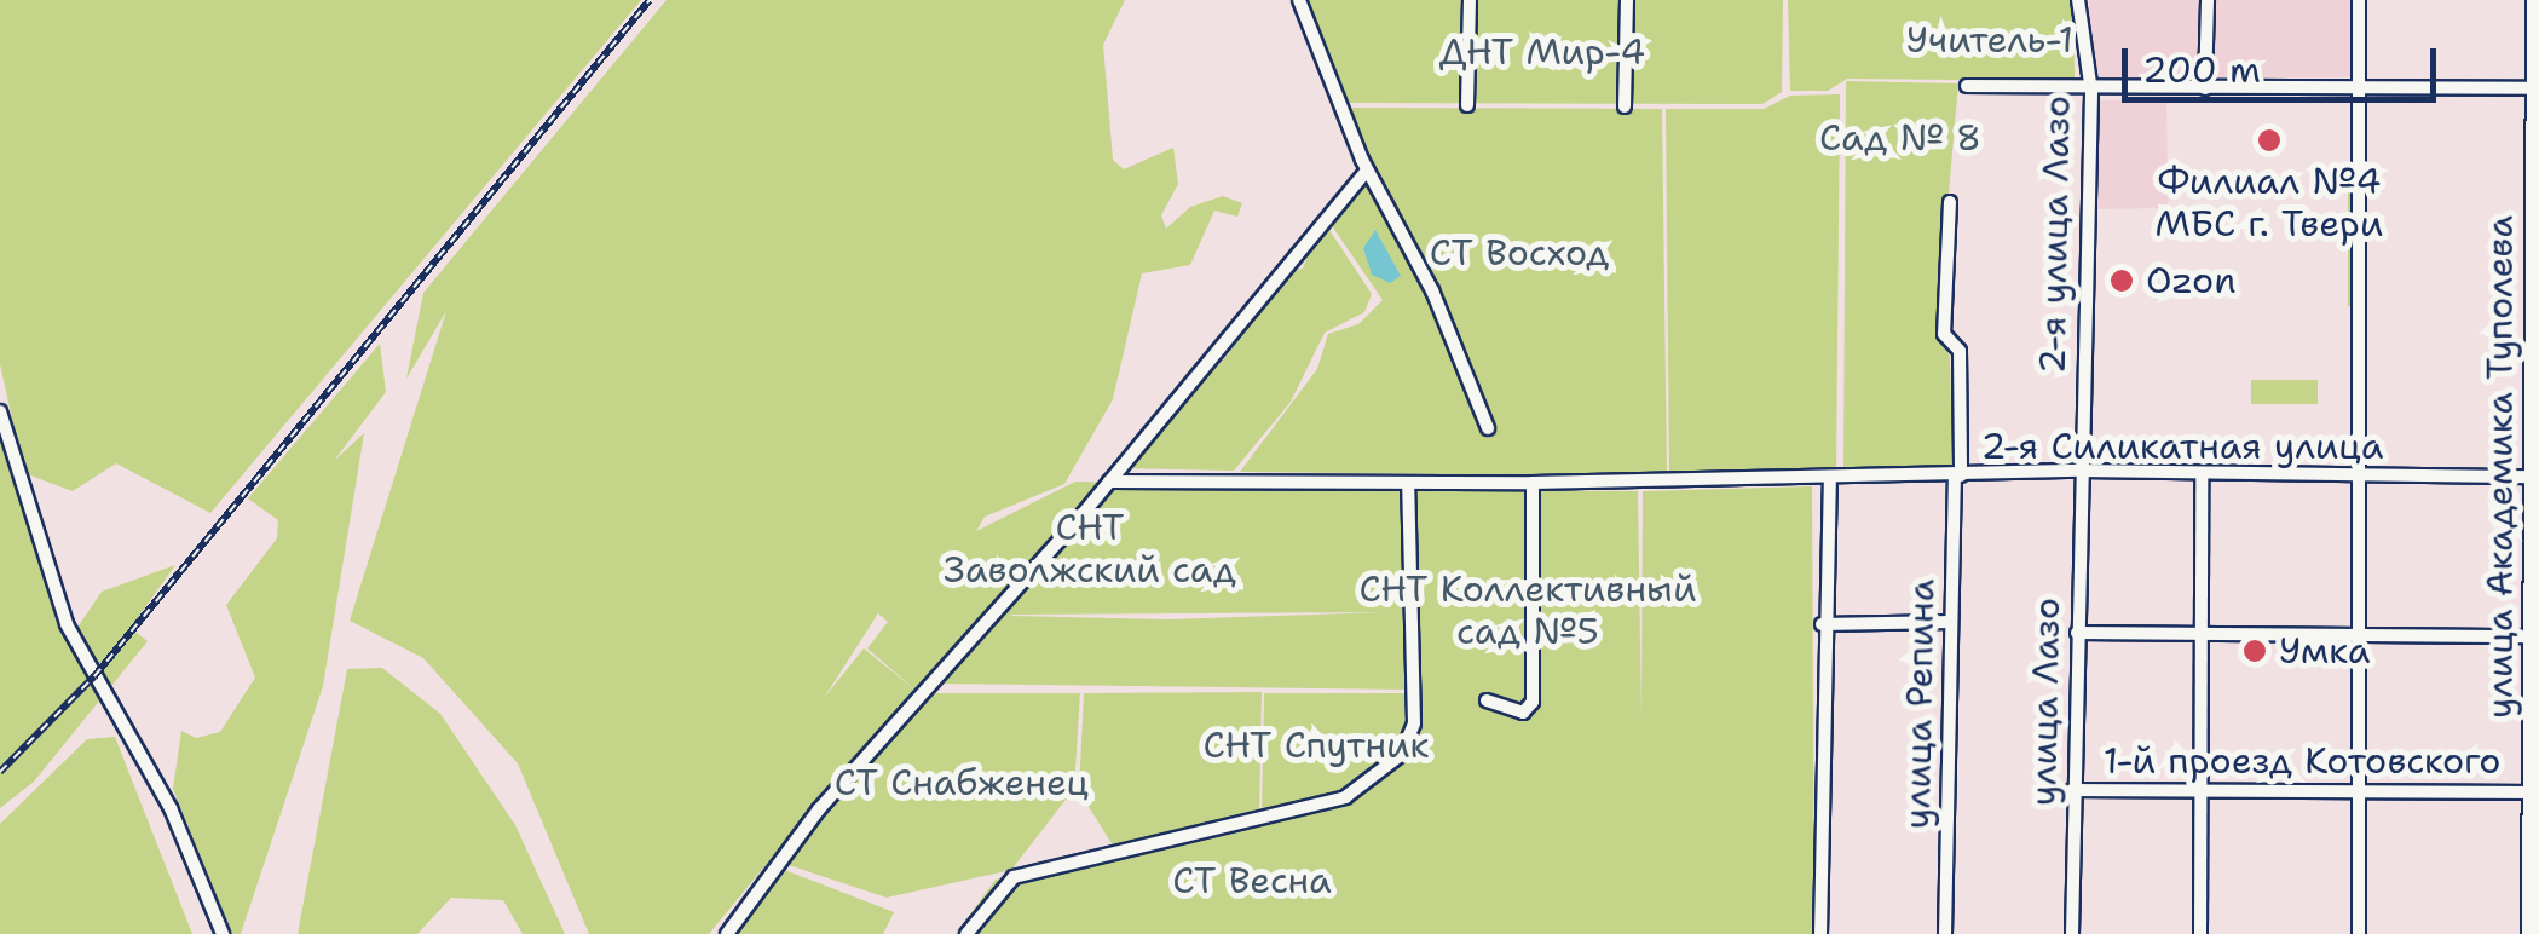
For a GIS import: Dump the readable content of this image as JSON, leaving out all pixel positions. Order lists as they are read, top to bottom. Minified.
{"streets":{"main road":["улица Академика Туполева"],"street":["2-я улица Лазо","2-я Силикатная улица","улица Лазо","улица Репина","1-й проезд Котовского"]},"crossings":[["2-я улица Лазо","2-я Силикатная улица"],["2-я улица Лазо","улица Лазо"],["2-я Силикатная улица","улица Академика Туполева"],["2-я Силикатная улица","улица Лазо"],["2-я Силикатная улица","улица Репина"],["улица Академика Туполева","1-й проезд Котовского"],["улица Лазо","1-й проезд Котовского"]],"parks":["Учитель-1","ДНТ Мир-4","Сад № 8","СТ Восход","СНТ Заволжский сад","СНТ Коллективный сад №5","СНТ Спутник","СТ Снабженец","СТ Весна"],"places":["Филиал №4 МБС г. Твери","Ozon","Умка"],"scale_bar":"200 m"}
